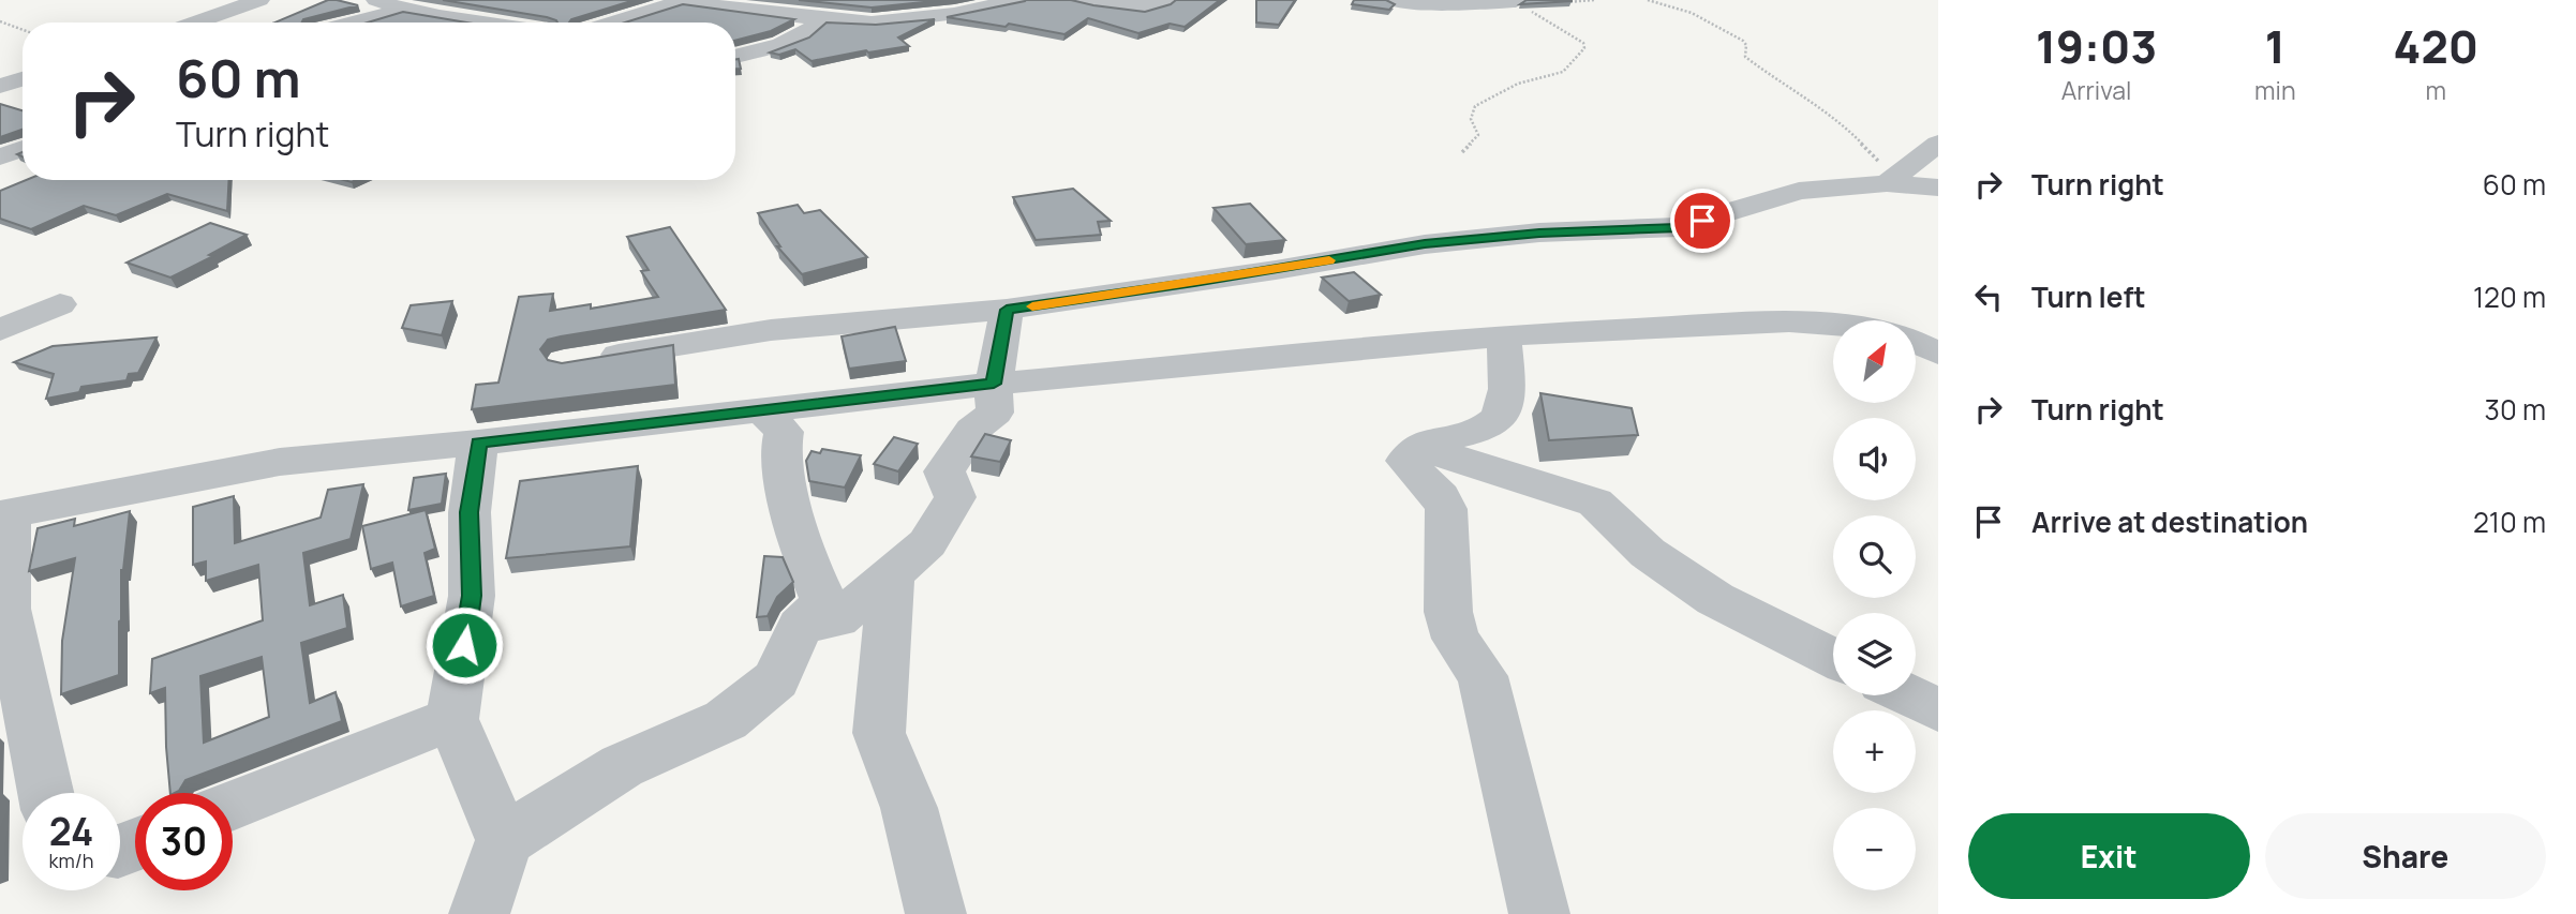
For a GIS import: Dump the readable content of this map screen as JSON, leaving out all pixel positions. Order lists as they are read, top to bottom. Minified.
{"north":"top right","page":{"eta":["19:03","Arrival","1","min","420","m"],"turn":["60 m","Turn right"],"list":[{"name":"Turn right","value":"60 m"},{"name":"Turn left","value":"120 m"},{"name":"Turn right","value":"30 m"},{"name":"Arrive at destination","value":"210 m"}],"map_buttons":["+","−"],"speed":"24 km/h","limit":"30","buttons":["Exit","Share"]}}
